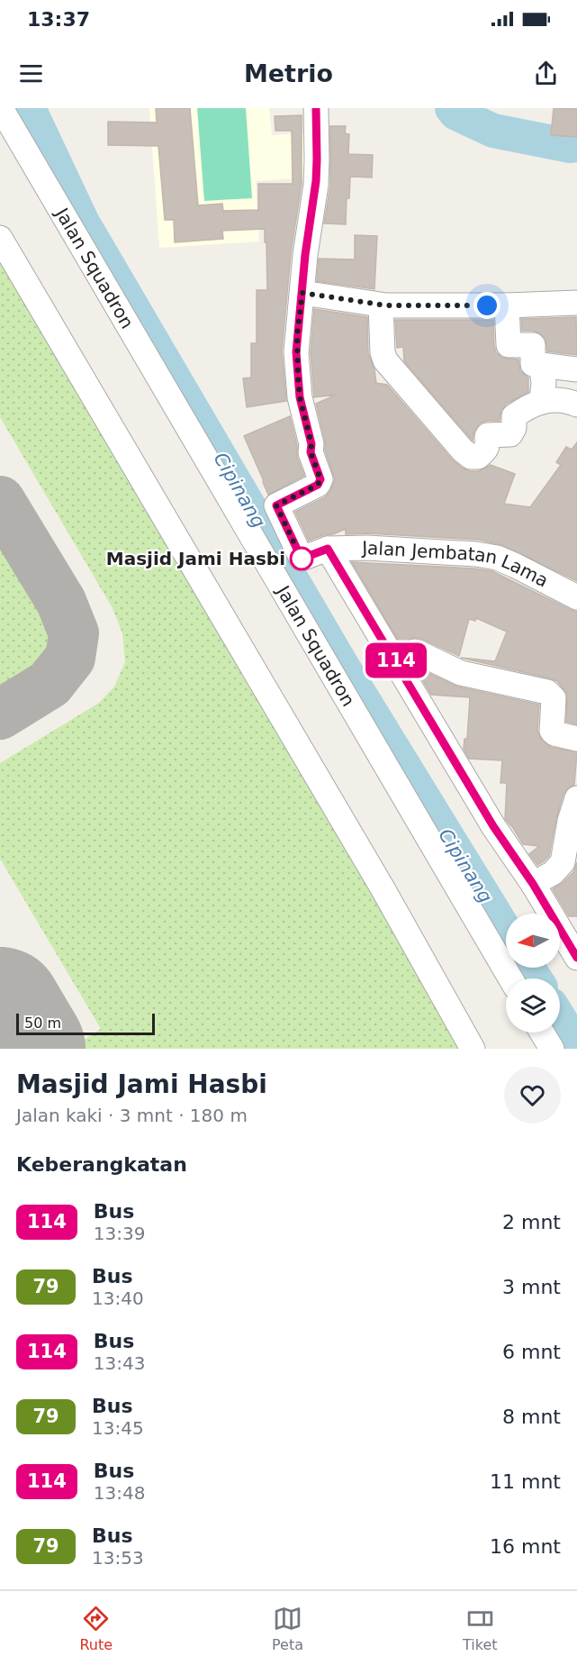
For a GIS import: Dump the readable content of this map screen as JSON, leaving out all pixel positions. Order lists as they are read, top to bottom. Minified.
{"streets":{"street":["Jalan Squadron","Jalan Jembatan Lama"]},"water":["Cipinang"],"places":["Masjid Jami Hasbi"],"lines":["bus line 114"],"scale_bar":"50 m","north":"left","page":{"status":"13:37","header":"Metrio","on_map":"114","scale":"50 m","heading":[["Masjid Jami Hasbi","Jalan kaki · 3 mnt · 180 m"],"Keberangkatan"],"list":[{"mark":"114","name":"Bus","note":"13:39","value":"2 mnt"},{"mark":"79","name":"Bus","note":"13:40","value":"3 mnt"},{"mark":"114","name":"Bus","note":"13:43","value":"6 mnt"},{"mark":"79","name":"Bus","note":"13:45","value":"8 mnt"},{"mark":"114","name":"Bus","note":"13:48","value":"11 mnt"},{"mark":"79","name":"Bus","note":"13:53","value":"16 mnt"}],"tabs":["Rute","Peta","Tiket"]}}
